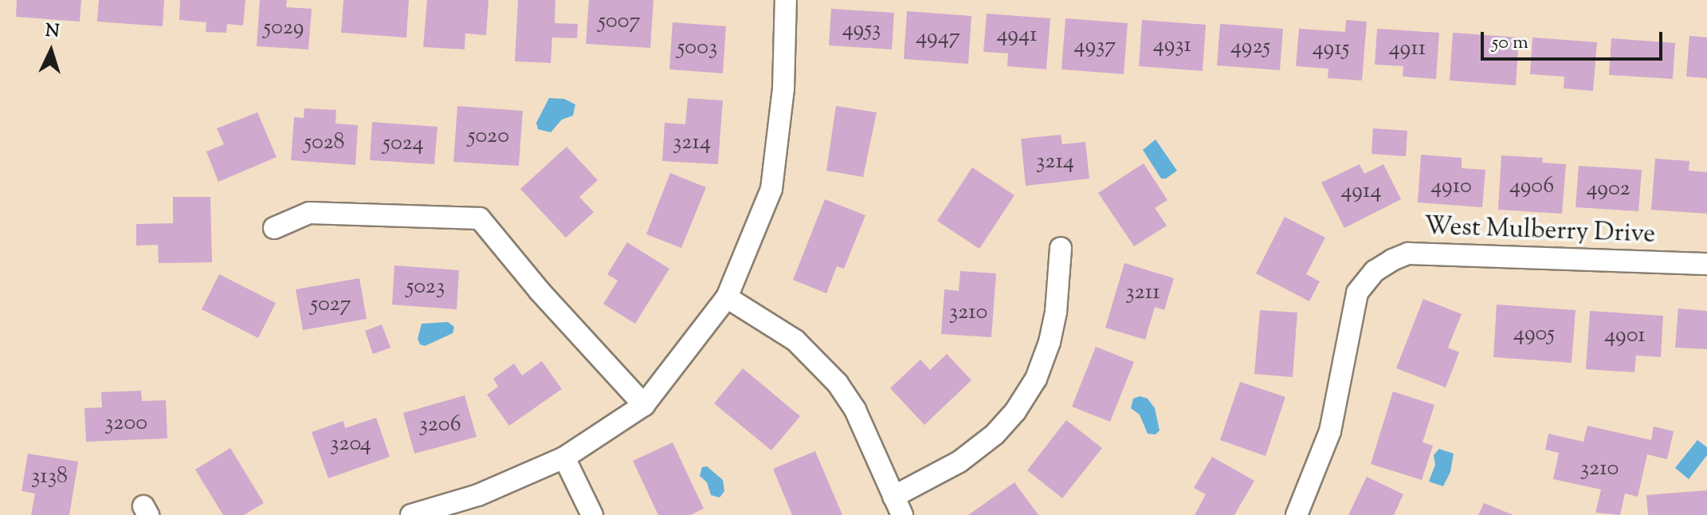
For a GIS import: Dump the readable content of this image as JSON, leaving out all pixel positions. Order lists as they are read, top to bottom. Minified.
{"streets":{"street":["West Mulberry Drive"]},"house_numbers":["5007","5029","4953","4941","4947","4931","4937","4925","5003","4915","4911","5020","5028","3214","5024","3214","4910","4906","4902","4914","5023","3211","5027","3210","4905","4901","3200","3206","3204","3210","3138"],"scale_bar":"50 m","north":"top"}
